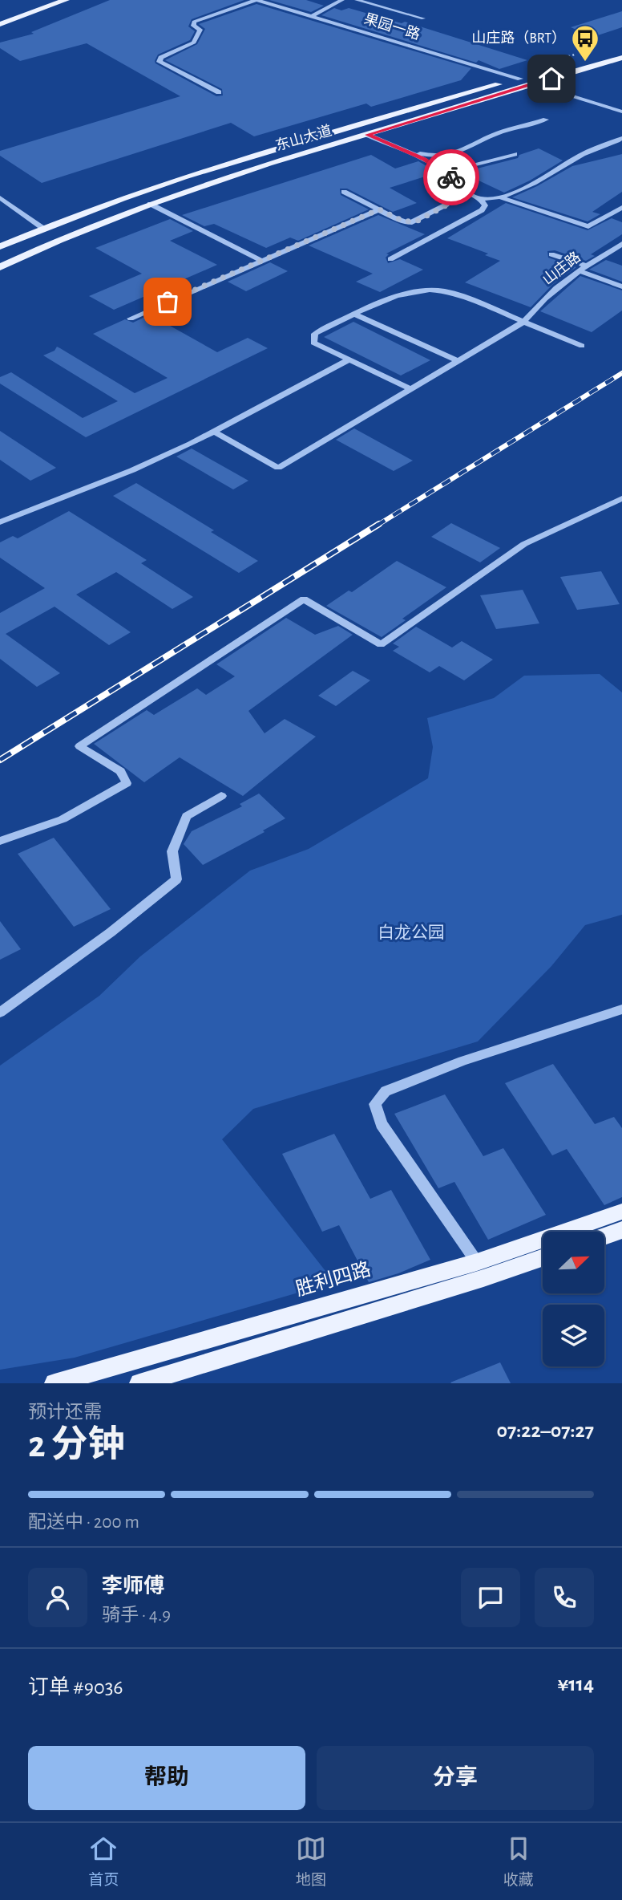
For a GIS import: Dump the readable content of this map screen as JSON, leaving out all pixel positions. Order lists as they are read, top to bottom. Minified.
{"streets":{"main road":["东山大道","胜利四路"],"street":["果园一路","山庄路"]},"crossings":[["果园一路","东山大道"]],"parks":["白龙公园"],"places":{"bus stop":["山庄路（BRT）"]},"north":"top right","page":{"heading":["2 分钟","预计还需","07:22–07:27"],"panel":["李师傅","骑手 · 4.9","订单 #9036","¥114"],"bar":"配送中 · 200 m","buttons":["帮助","分享"],"tabs":["首页","地图","收藏"]}}
